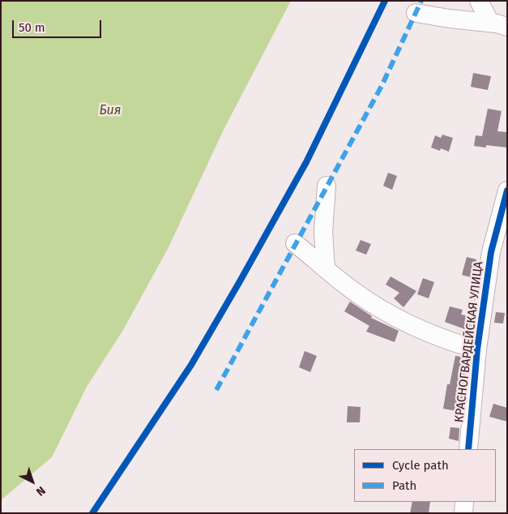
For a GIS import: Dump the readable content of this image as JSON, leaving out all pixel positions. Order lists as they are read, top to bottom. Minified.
{"streets":{"street":["КРАСНОГВАРДЕЙСКАЯ УЛИЦА"]},"water":["Бия"],"legend":["Cycle path","Path"],"scale_bar":"50 m","north":"bottom right"}
